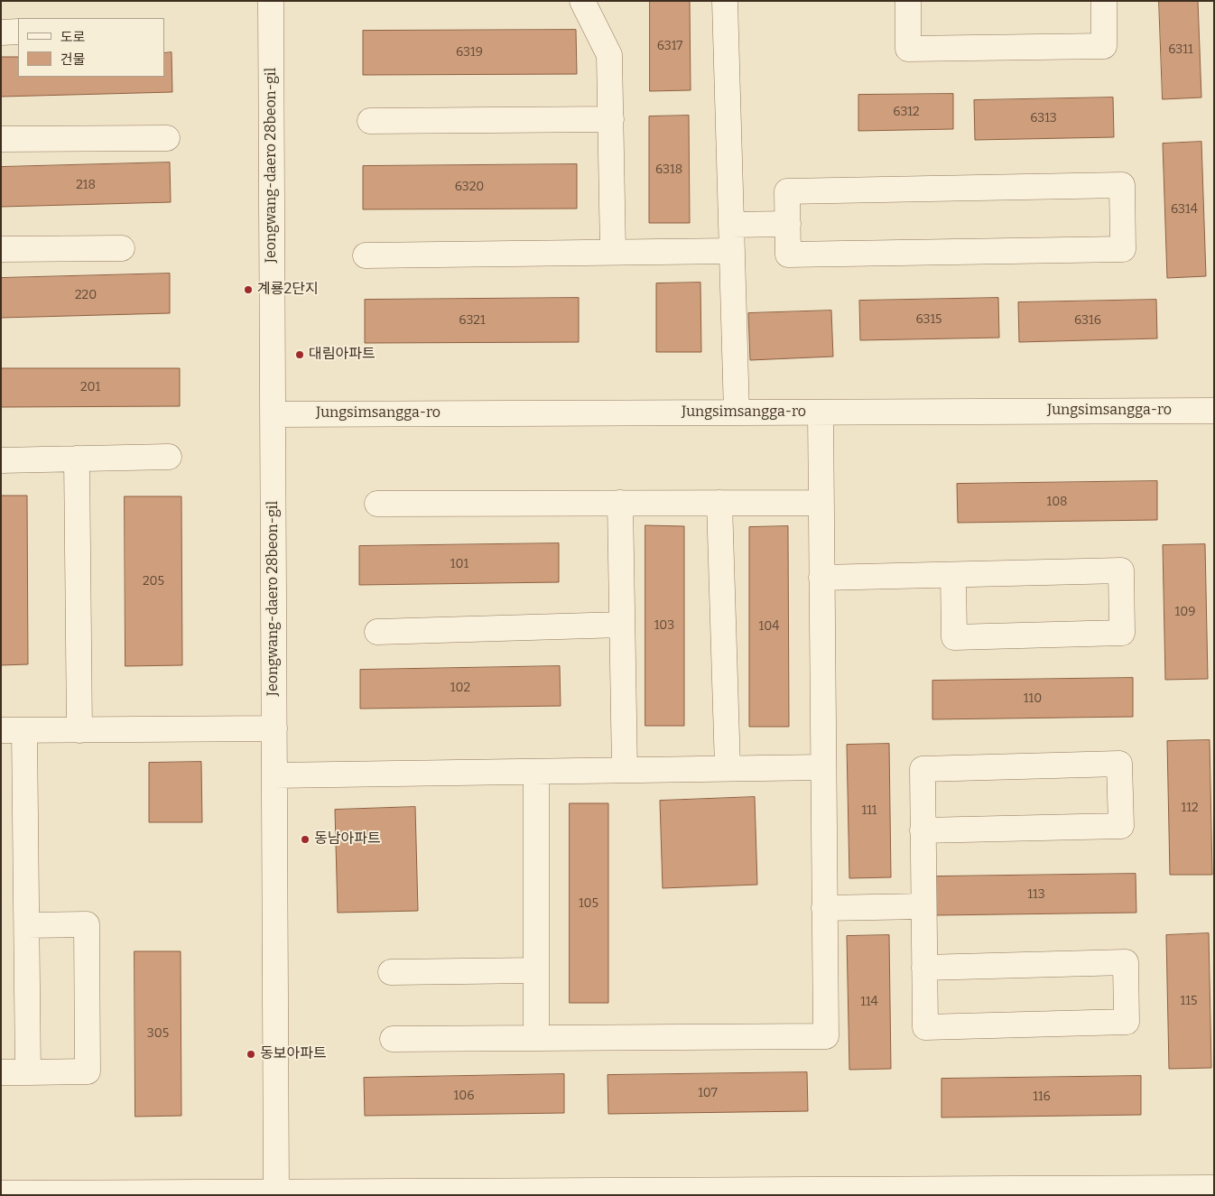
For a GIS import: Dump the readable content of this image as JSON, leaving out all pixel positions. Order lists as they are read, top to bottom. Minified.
{"streets":{"street":["Jeongwang-daero 28beon-gil","Jungsimsangga-ro"]},"crossings":[["Jeongwang-daero 28beon-gil","Jungsimsangga-ro"]],"places":["계룡2단지","대림아파트","동남아파트","동보아파트"],"house_numbers":["6317","6311","6319","6312","6313","6318","218","6320","6314","220","6315","6321","6316","201","108","101","205","109","103","104","102","110","112","111","113","105","115","114","305","107","106","116"],"legend":["도로","건물"]}
